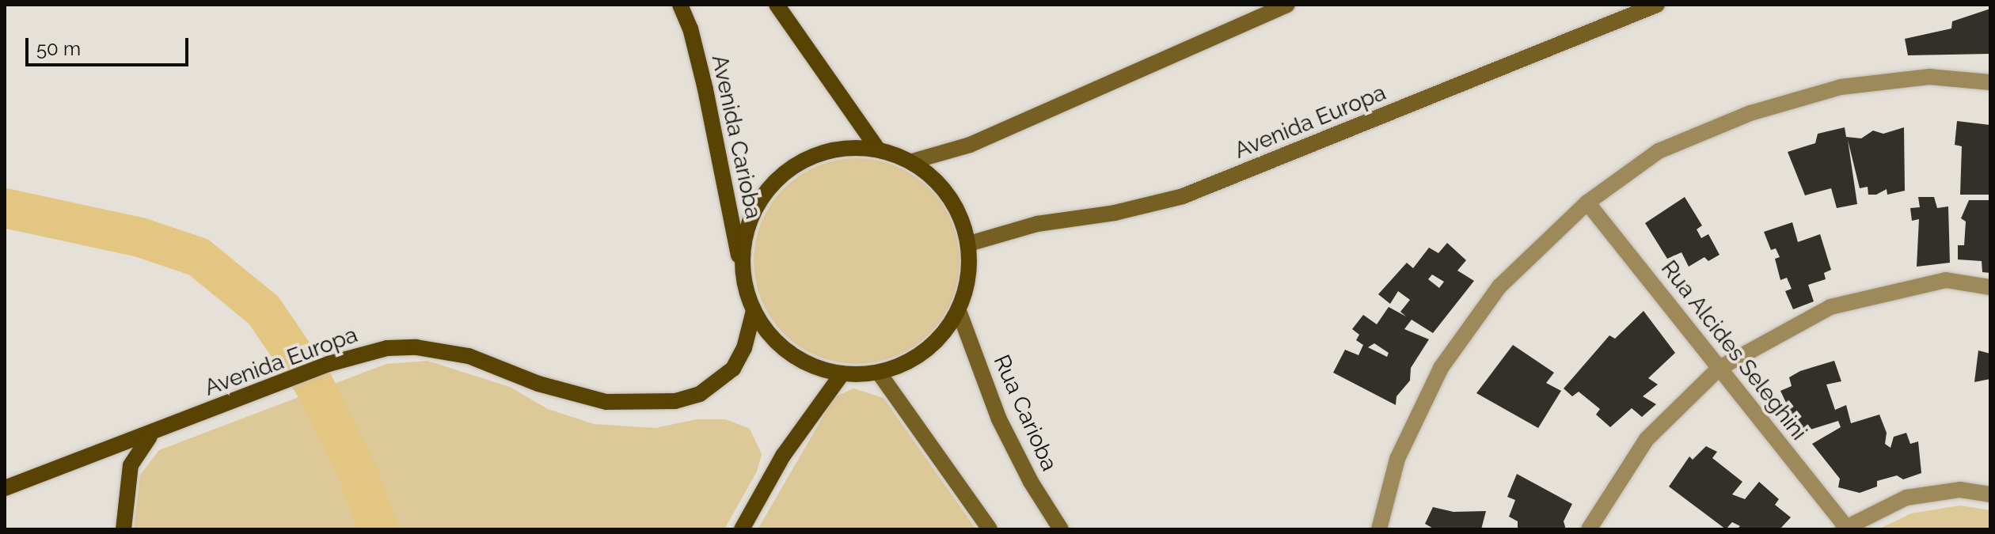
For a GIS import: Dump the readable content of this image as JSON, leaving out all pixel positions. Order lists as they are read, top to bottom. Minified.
{"streets":{"main road":["Avenida Europa","Avenida Carioba","Rua Carioba"],"street":["Rua Alcides Seleghini"]},"crossings":[["Avenida Europa","Avenida Carioba"]],"scale_bar":"50 m"}
